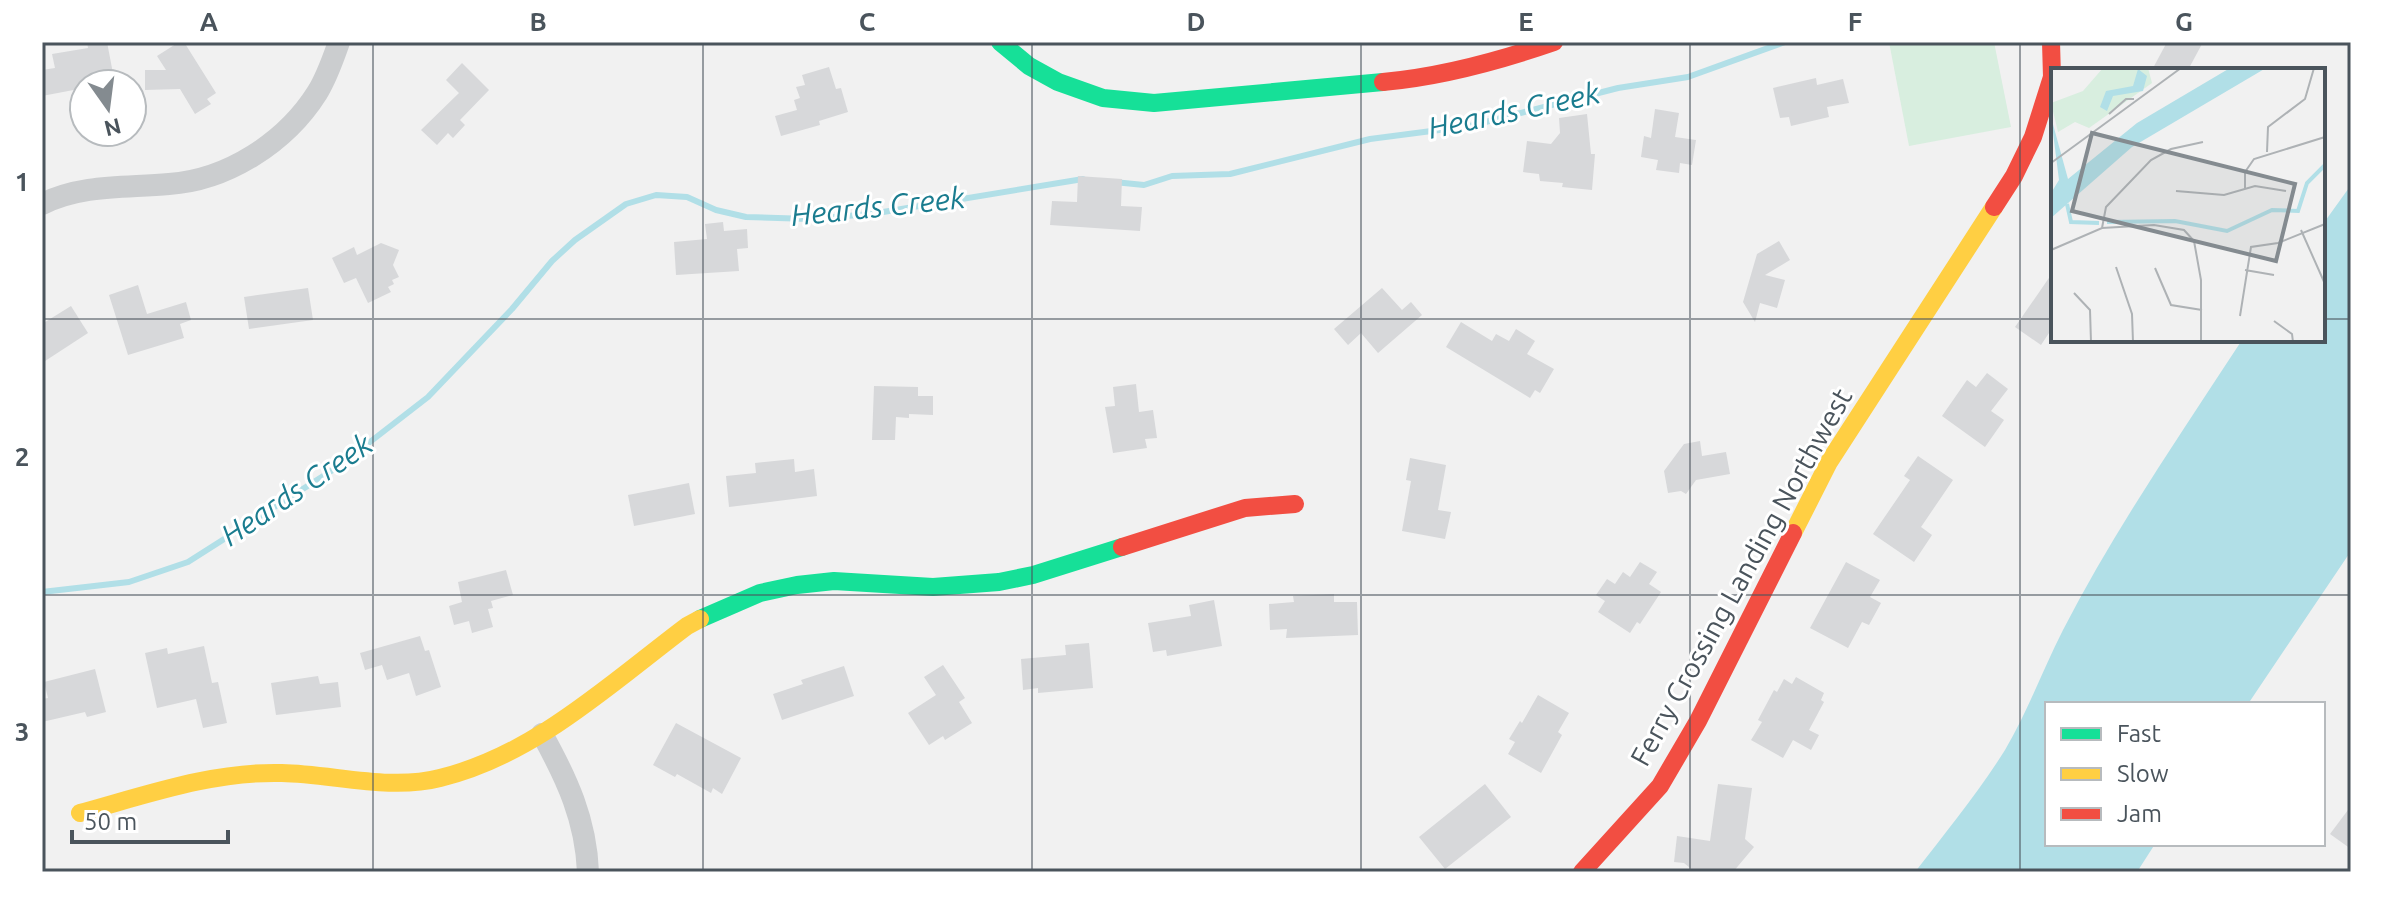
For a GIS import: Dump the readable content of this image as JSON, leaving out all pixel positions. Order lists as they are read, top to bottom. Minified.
{"streets":{"street":["Ferry Crossing Landing Northwest"]},"water":["Heards Creek"],"legend":["Fast","Slow","Jam"],"scale_bar":"50 m","north":"bottom","grid":{"columns":["A","B","C","D","E","F","G"],"rows":["1","2","3"]}}
